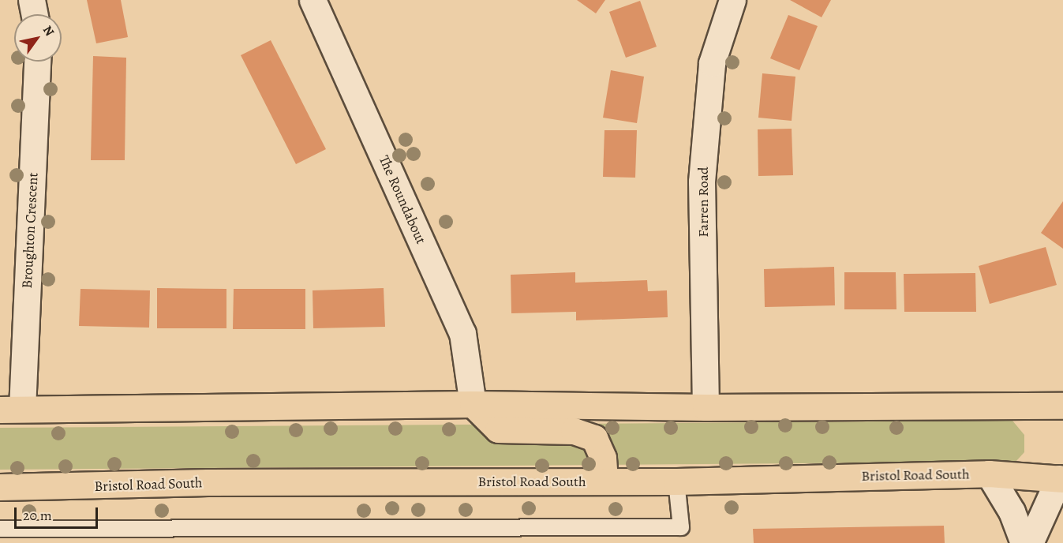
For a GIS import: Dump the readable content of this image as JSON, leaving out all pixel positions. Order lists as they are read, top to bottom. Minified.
{"streets":{"highway":["Bristol Road South"],"street":["The Roundabout","Farren Road","Broughton Crescent"]},"scale_bar":"20 m","north":"top right"}
